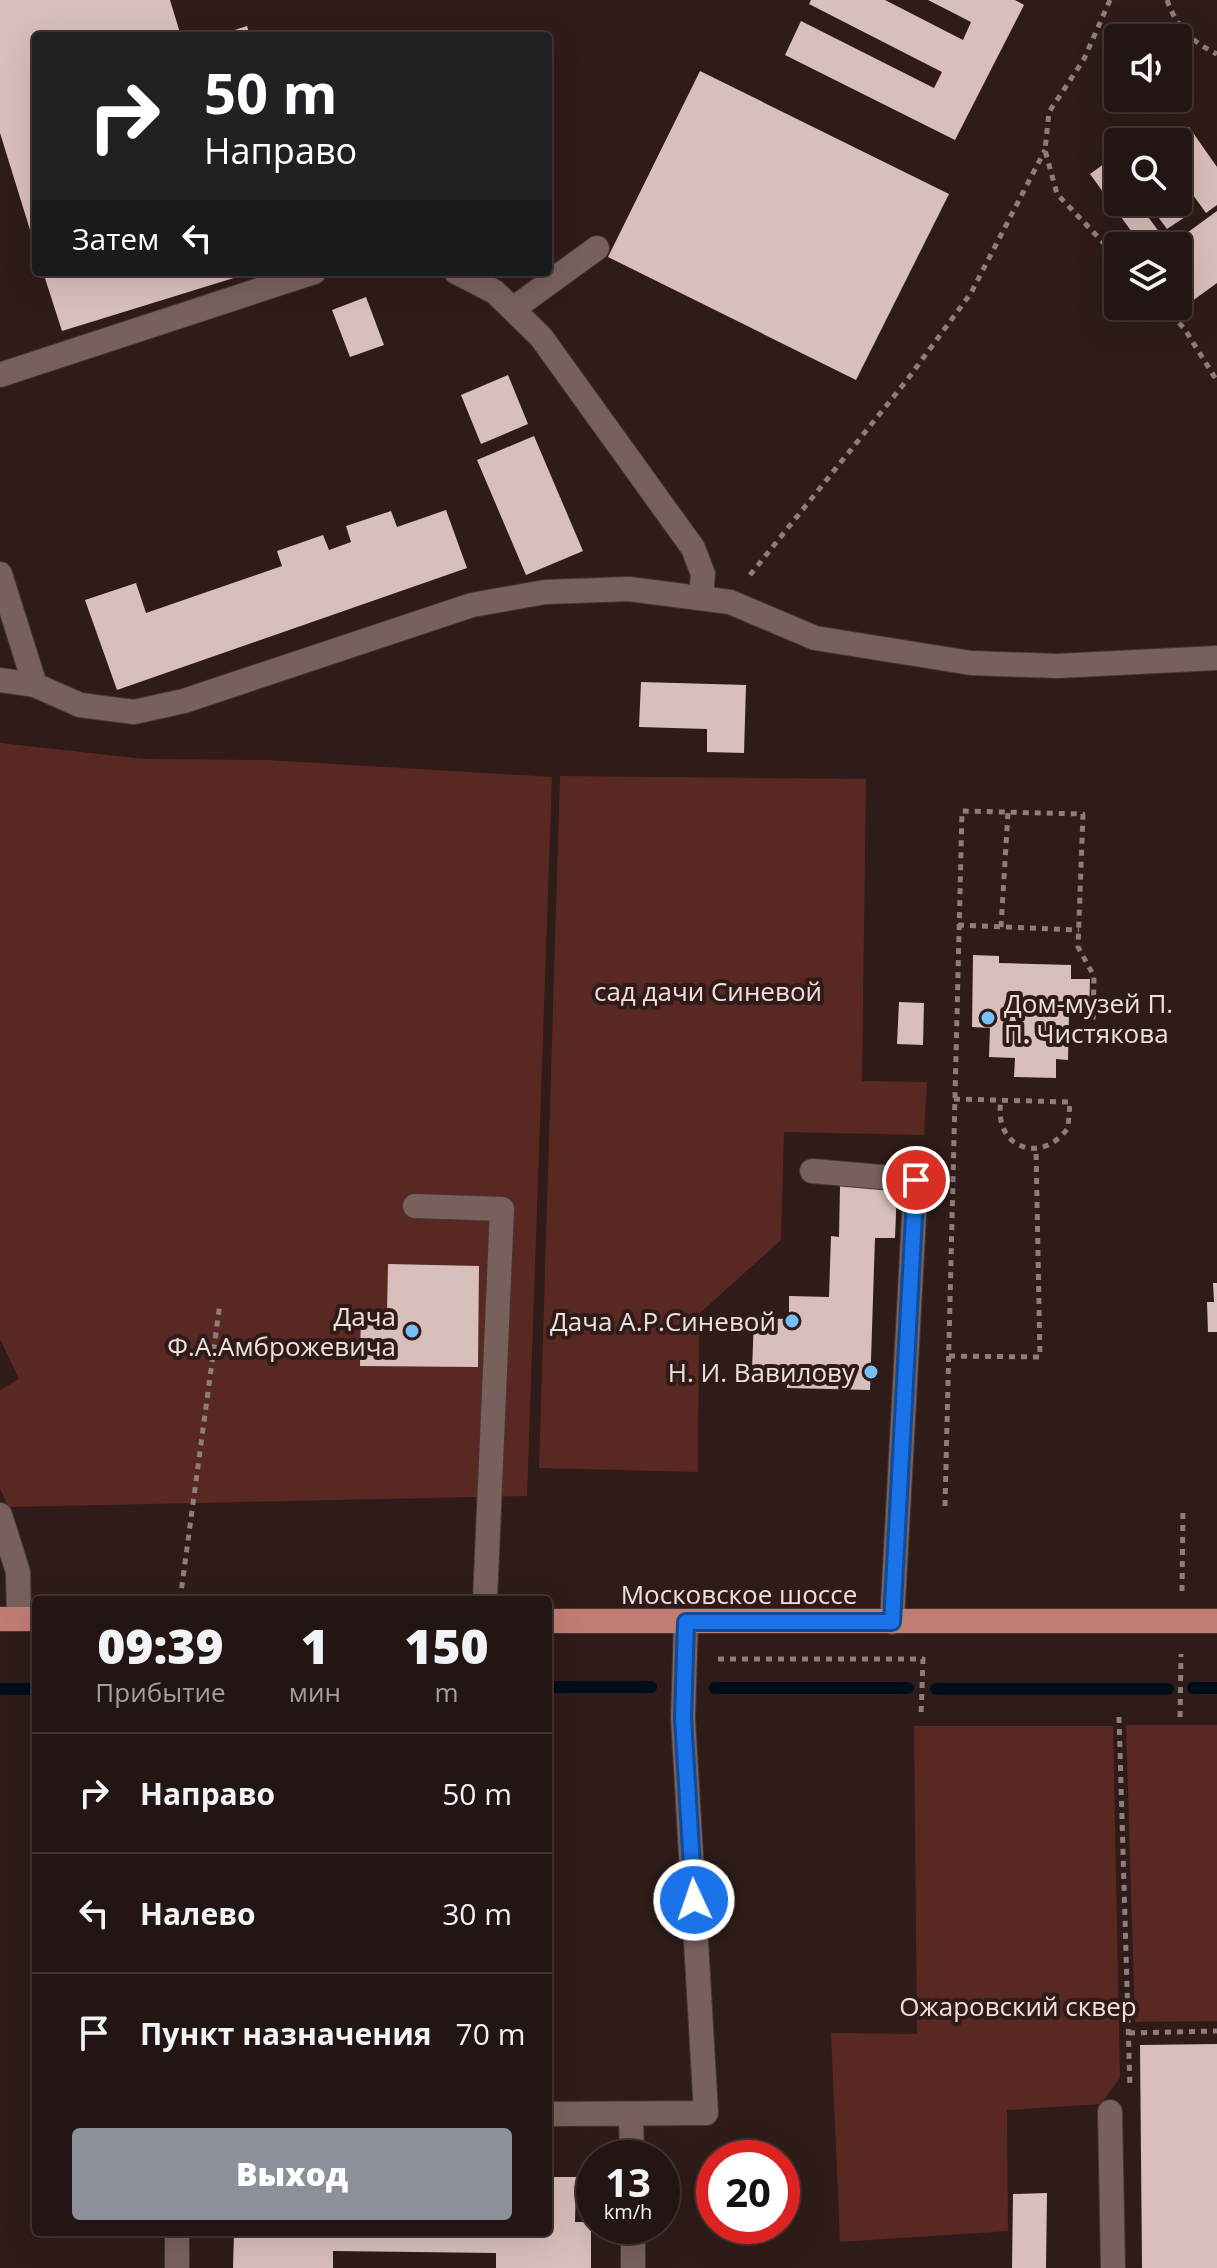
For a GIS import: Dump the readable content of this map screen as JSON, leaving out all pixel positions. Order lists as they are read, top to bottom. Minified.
{"streets":{"main road":["Московское шоссе"]},"parks":["сад дачи Синевой","Ожаровский сквер"],"places":["Дом-музей П. П. Чистякова","Дача А.Р.Синевой","Дача Ф.А.Амброжевича","Н. И. Вавилову"],"page":{"turn":["50 m","Направо"],"then":"Затем","eta":["09:39","Прибытие","1","мин","150","m"],"list":[{"name":"Направо","value":"50 m"},{"name":"Налево","value":"30 m"},{"name":"Пункт назначения","value":"70 m"}],"buttons":"Выход","speed":"13 km/h","limit":"20"}}
